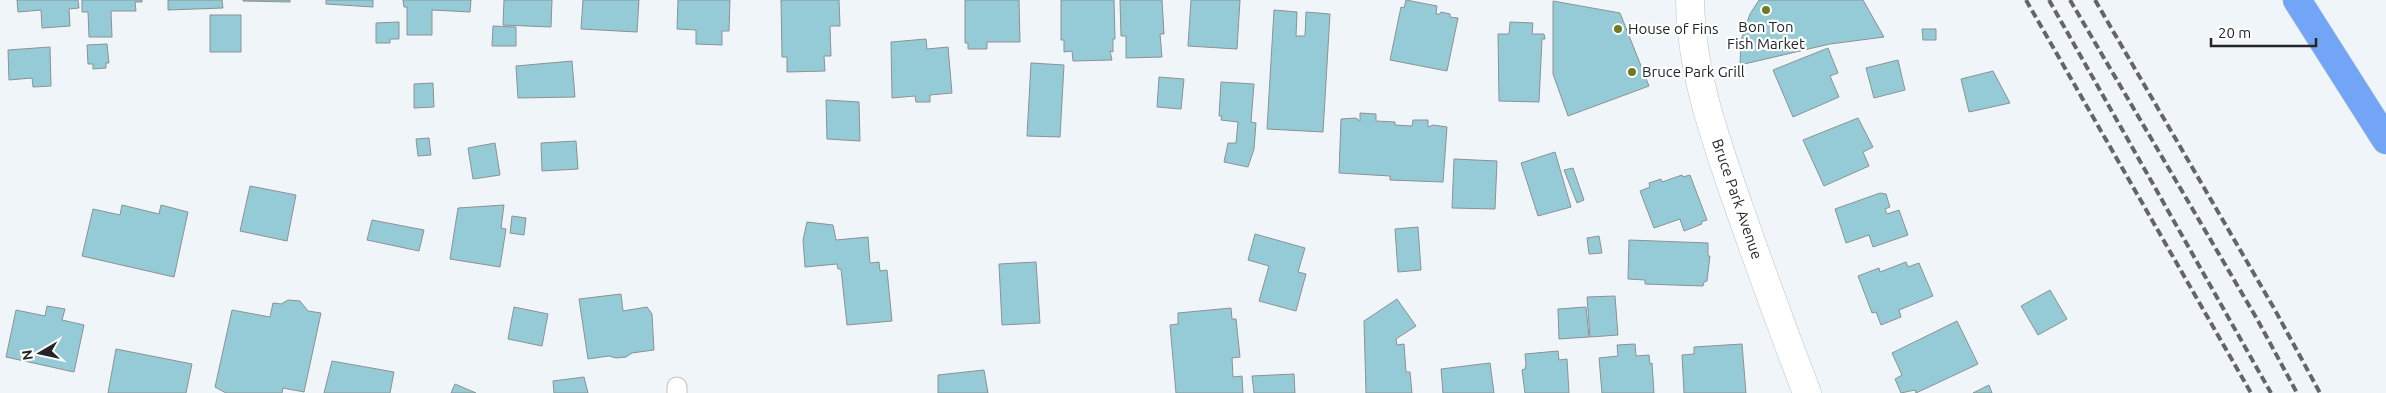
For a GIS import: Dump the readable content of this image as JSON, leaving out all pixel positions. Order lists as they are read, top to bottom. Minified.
{"streets":{"street":["Bruce Park Avenue"]},"places":["Bon Ton Fish Market","House of Fins","Bruce Park Grill"],"scale_bar":"20 m","north":"left"}
